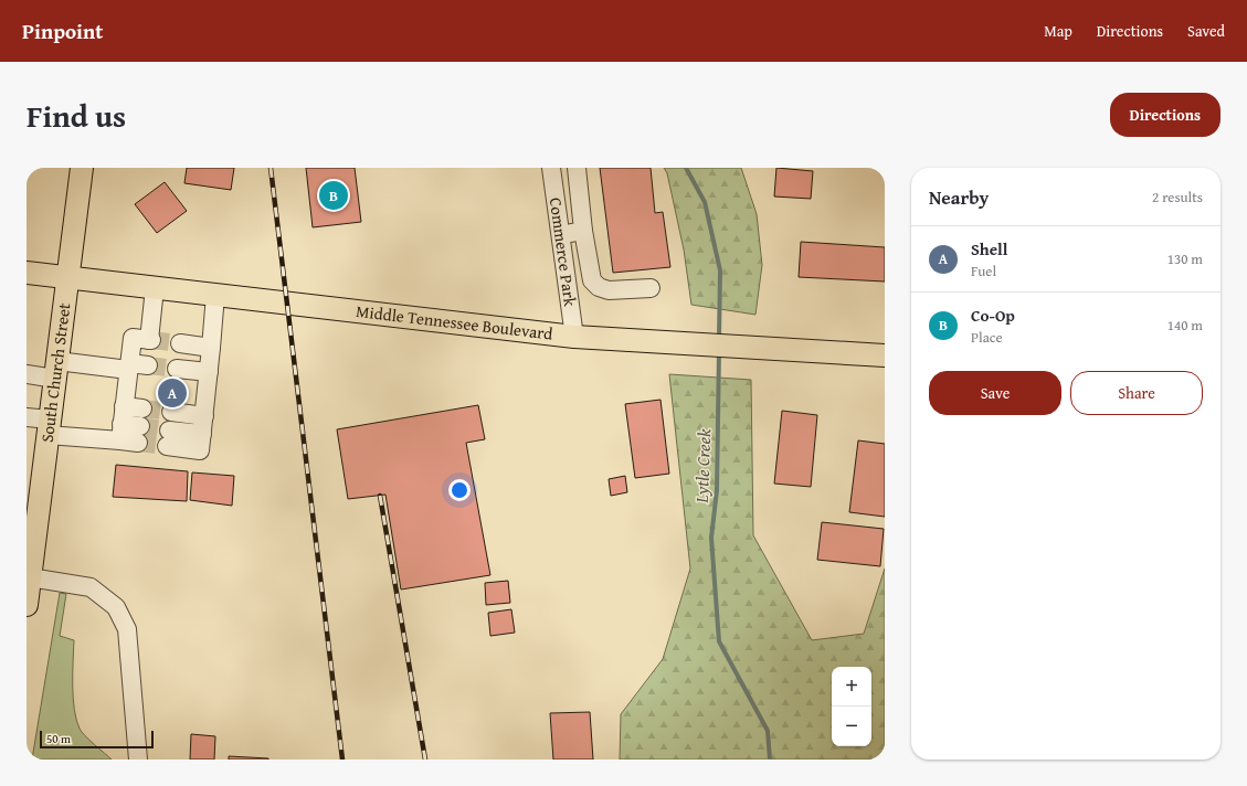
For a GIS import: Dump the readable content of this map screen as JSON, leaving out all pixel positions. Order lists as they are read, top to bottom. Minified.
{"streets":{"main road":["Middle Tennessee Boulevard","South Church Street"],"street":["Commerce Park"]},"crossings":[["Commerce Park","Middle Tennessee Boulevard"],["Middle Tennessee Boulevard","South Church Street"]],"water":["Lytle Creek"],"scale_bar":"50 m","page":{"header":"Pinpoint","nav":["Map","Directions","Saved"],"title":"Find us","buttons":["Directions",["Save","Share"]],"heading":["Nearby","2 results"],"pins":["B","A"],"list":[{"mark":"A","name":"Shell","note":"Fuel","value":"130 m"},{"mark":"B","name":"Co-Op","note":"Place","value":"140 m"}],"map_buttons":["+","−"],"scale":"50 m"}}
